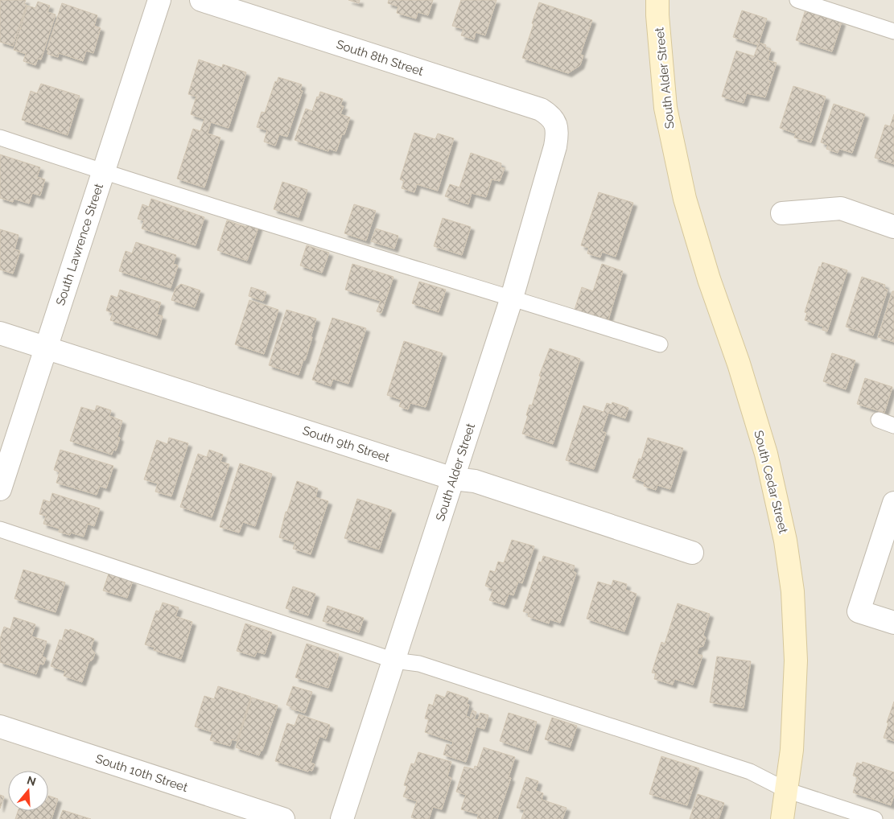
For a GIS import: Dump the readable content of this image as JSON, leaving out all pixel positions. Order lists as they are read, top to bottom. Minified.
{"streets":{"main road":["South Alder Street","South Cedar Street"],"street":["South 8th Street","South Lawrence Street","South 9th Street","South 10th Street"]},"crossings":[["South 8th Street","South Alder Street"],["South Alder Street","South 9th Street"],["South Alder Street","South Cedar Street"],["South Lawrence Street","South 9th Street"]],"north":"top"}
